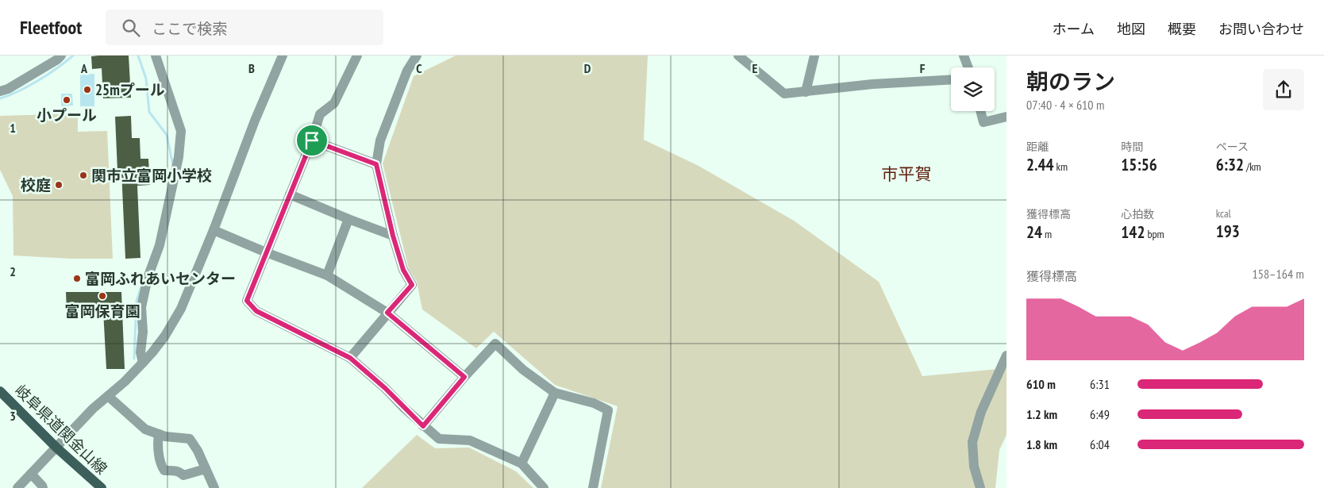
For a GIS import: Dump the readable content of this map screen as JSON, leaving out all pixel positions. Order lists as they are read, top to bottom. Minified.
{"streets":{"main road":["岐阜県道関金山線"]},"districts":["市平賀"],"places":["25mプール","小プール","関市立富岡小学校","校庭","富岡ふれあいセンター","富岡保育園"],"page":{"header":"Fleetfoot","search":"ここで検索","nav":["ホーム","地図","概要","お問い合わせ"],"heading":["朝のラン","07:40 · 4 × 610 m"],"stats":[["距離","2.44 km"],["時間","15:56"],["ペース","6:32 /km"],["獲得標高","24 m"],["心拍数","142 bpm"],["kcal","193"]],"chart":["獲得標高","158–164 m"],"list":[{"name":"610 m","note":"6:31"},{"name":"1.2 km","note":"6:49"},{"name":"1.8 km","note":"6:04"}]},"grid":{"columns":["A","B","C","D","E","F"],"rows":["1","2","3"]}}
